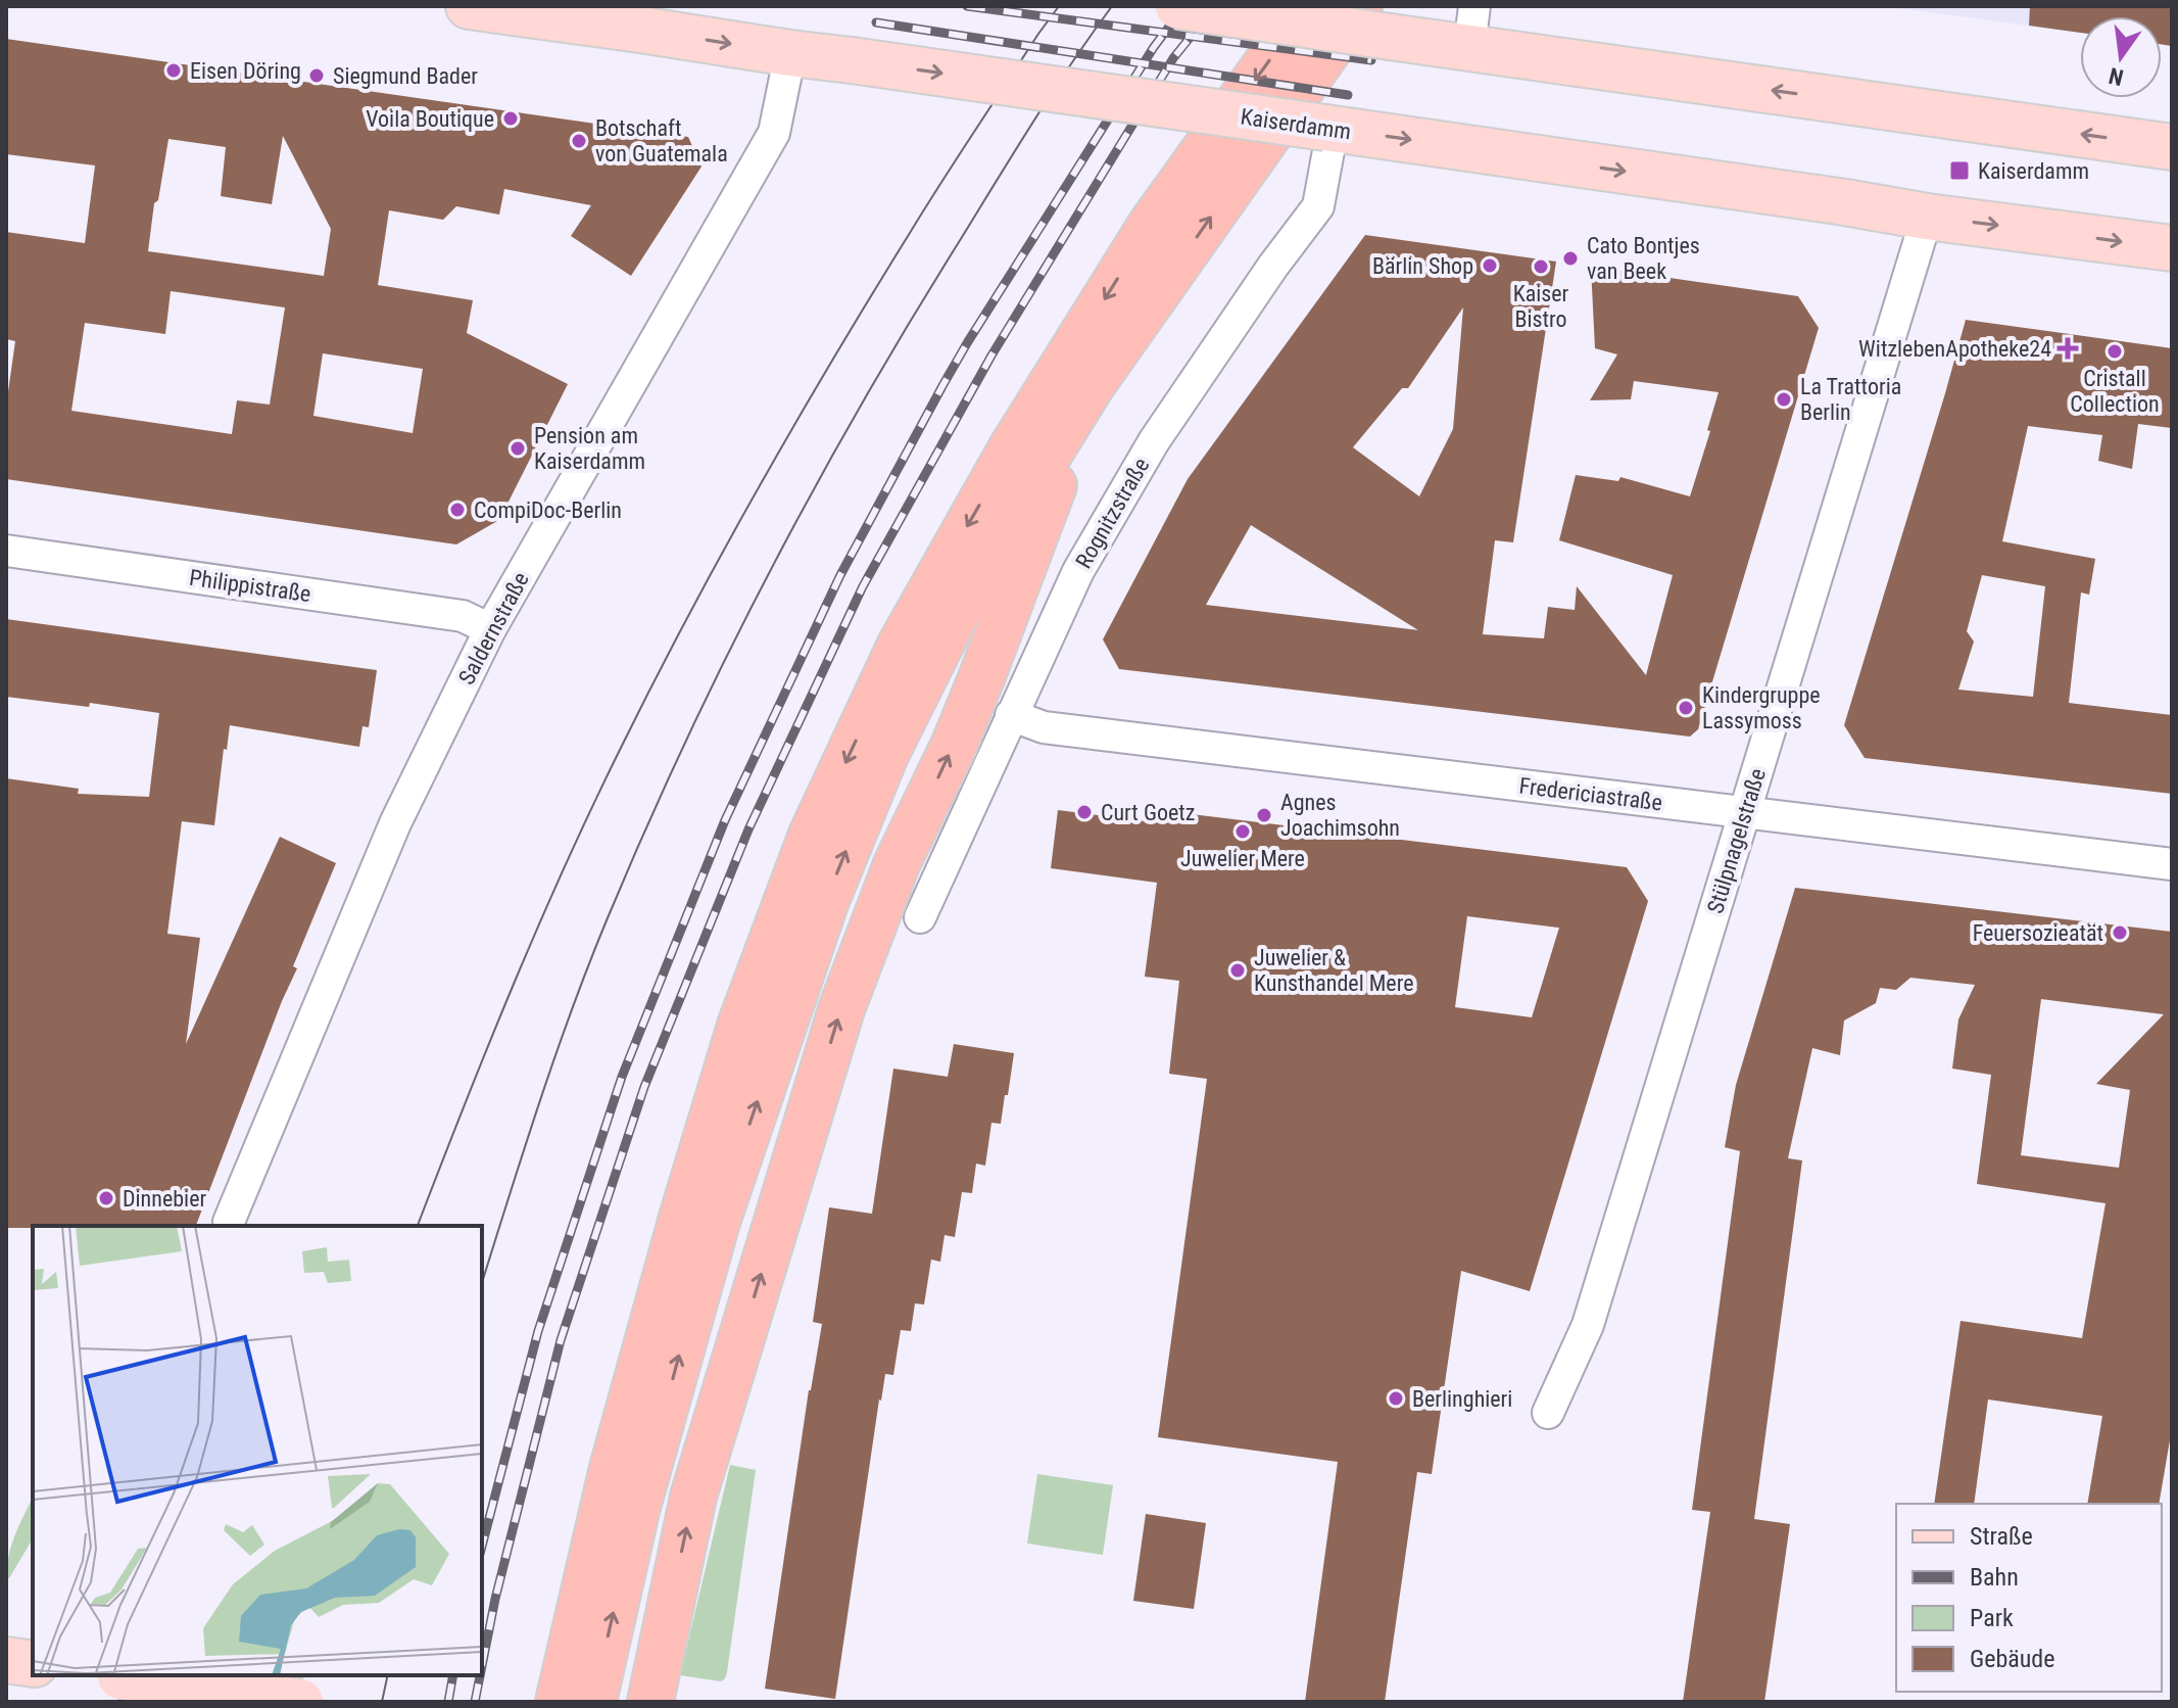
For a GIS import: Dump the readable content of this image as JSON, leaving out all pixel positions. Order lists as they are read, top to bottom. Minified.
{"streets":{"main road":["Kaiserdamm"],"street":["Rognitzstraße","Philippistraße","Saldernstraße","Fredericiastraße","Stülpnagelstraße"]},"crossings":[["Kaiserdamm","Rognitzstraße"],["Kaiserdamm","Saldernstraße"],["Kaiserdamm","Stülpnagelstraße"],["Rognitzstraße","Fredericiastraße"],["Philippistraße","Saldernstraße"],["Fredericiastraße","Stülpnagelstraße"]],"places":{"other":["Eisen Döring","Siegmund Bader","Voila Boutique","Botschaft von Guatemala","Cato Bontjes van Beek","Bärlin Shop","Kaiser Bistro","Cristall Collection","La Trattoria Berlin","Pension am Kaiserdamm","CompiDoc-Berlin","Kindergruppe Lassymoss","Curt Goetz","Agnes Joachimsohn","Juwelier Mere","Feuersozieatät","Juwelier & Kunsthandel Mere","Dinnebier","Berlinghieri"],"transit":["Kaiserdamm"],"health":["WitzlebenApotheke24"]},"legend":["Straße","Bahn","Park","Gebäude"],"north":"bottom"}
